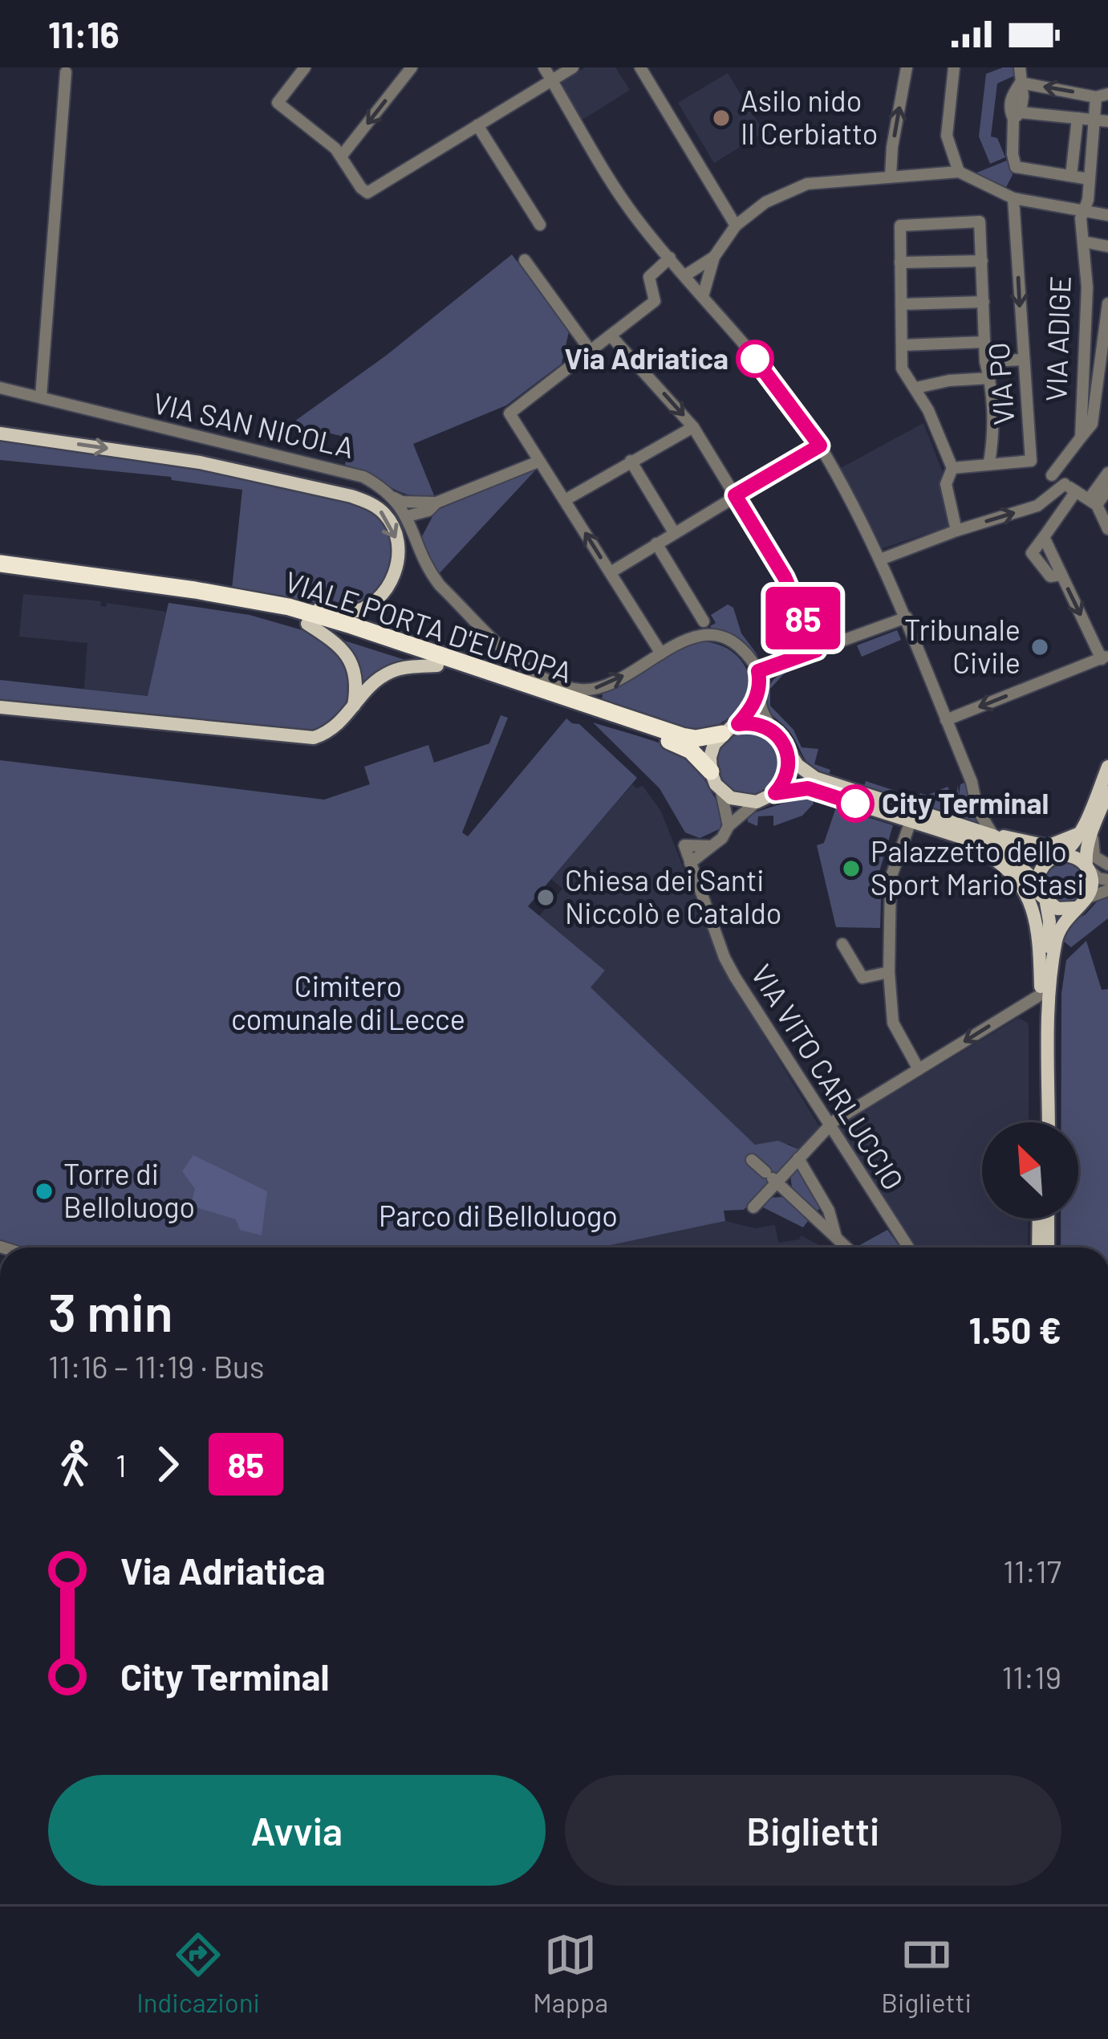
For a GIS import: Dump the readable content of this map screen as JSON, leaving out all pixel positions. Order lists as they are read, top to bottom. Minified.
{"streets":{"highway":["VIALE PORTA D'EUROPA"],"street":["VIA ADIGE","VIA PO","VIA SAN NICOLA","VIA VITO CARLUCCIO"]},"crossings":[["VIA ADIGE","VIA PO"]],"parks":["Cimitero comunale di Lecce","Parco di Belloluogo"],"places":["Asilo nido Il Cerbiatto","Via Adriatica","Tribunale Civile","City Terminal","Palazzetto dello Sport Mario Stasi","Chiesa dei Santi Niccolò e Cataldo","Torre di Belloluogo"],"lines":["bus line 85"],"north":"top left","page":{"status":"11:16","on_map":"85","heading":["3 min","11:16 – 11:19 · Bus","1.50 €"],"legs":["1","85"],"list":[{"name":"Via Adriatica","value":"11:17"},{"name":"City Terminal","value":"11:19"}],"buttons":["Avvia","Biglietti"],"tabs":["Indicazioni","Mappa","Biglietti"]}}
